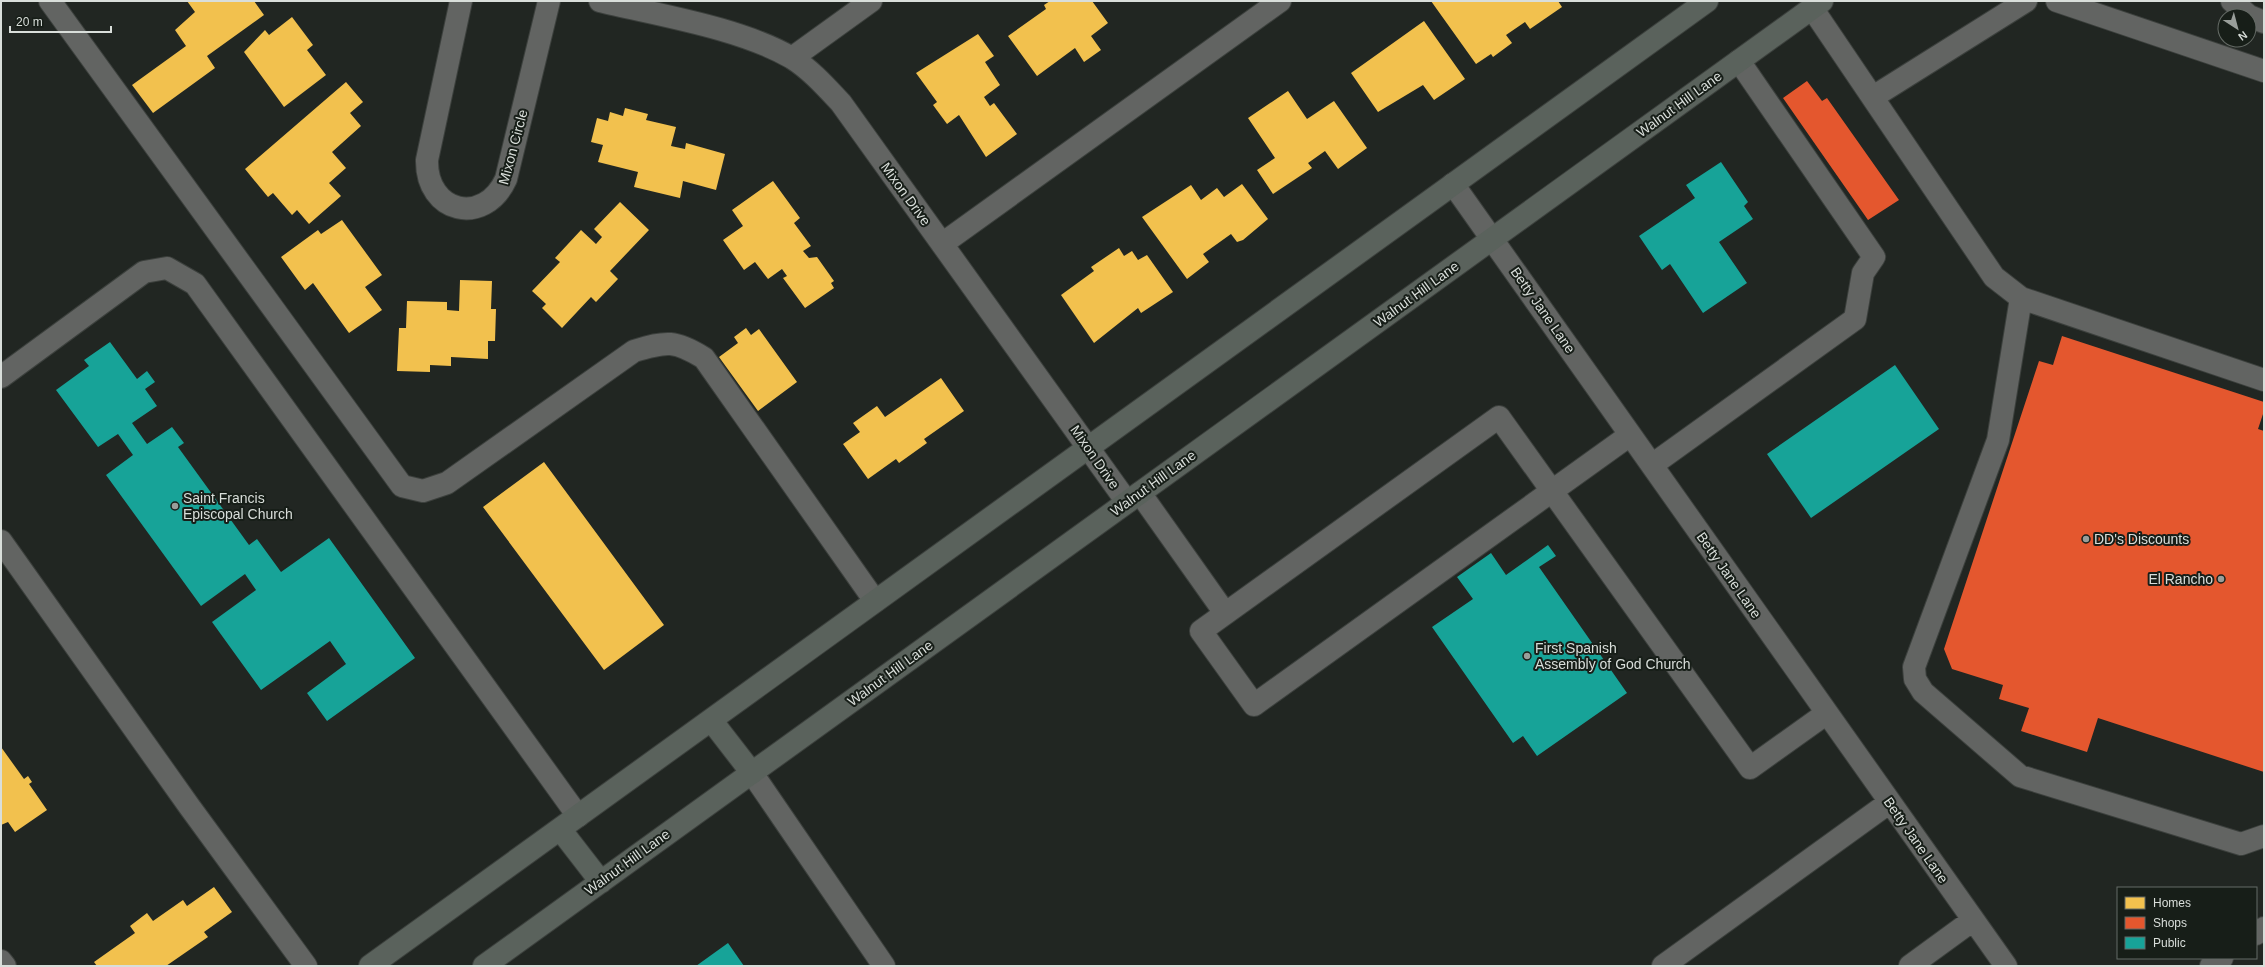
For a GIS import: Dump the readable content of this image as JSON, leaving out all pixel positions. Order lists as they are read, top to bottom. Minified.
{"streets":{"main road":["Walnut Hill Lane"],"street":["Mixon Circle","Mixon Drive","Betty Jane Lane"]},"crossings":[["Walnut Hill Lane","Mixon Drive"],["Walnut Hill Lane","Betty Jane Lane"]],"places":["Saint Francis Episcopal Church","DD's Discounts","El Rancho","First Spanish Assembly of God Church"],"legend":["Homes","Shops","Public"],"scale_bar":"20 m","north":"bottom right"}
